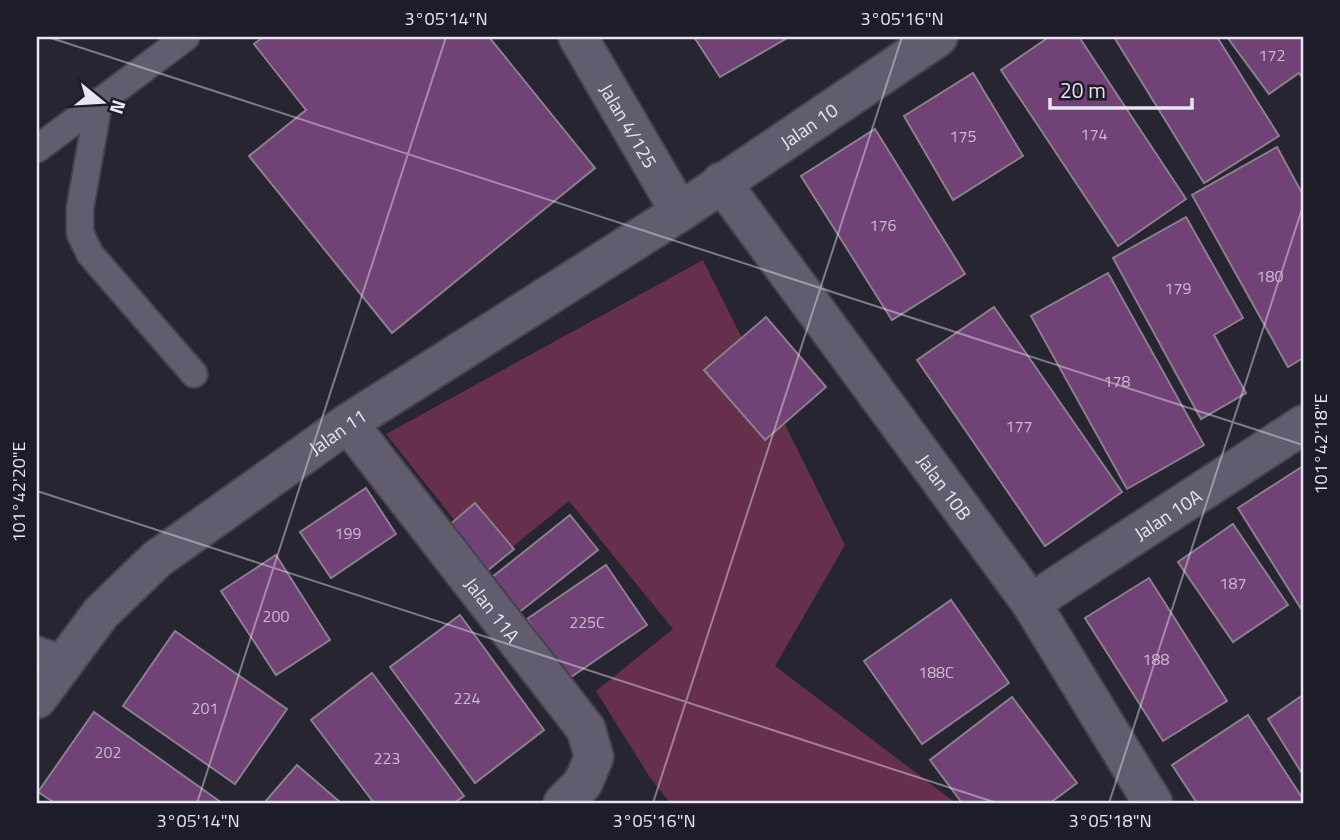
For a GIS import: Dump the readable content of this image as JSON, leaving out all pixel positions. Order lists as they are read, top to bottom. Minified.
{"streets":{"street":["Jalan 4/125","Jalan 10","Jalan 11","Jalan 10B","Jalan 10A","Jalan 11A"]},"crossings":[["Jalan 4/125","Jalan 10"],["Jalan 4/125","Jalan 11"],["Jalan 10","Jalan 11"],["Jalan 10","Jalan 10B"],["Jalan 11","Jalan 11A"],["Jalan 10B","Jalan 10A"]],"house_numbers":["172","174","175","176","180","179","178","177","199","187","200","225C","188","188C","224","201","202","223"],"scale_bar":"20 m","north":"right","coordinates":["3°05'14\"N","3°05'16\"N","101°42'18\"E","101°42'20\"E","3°05'18\"N"]}
